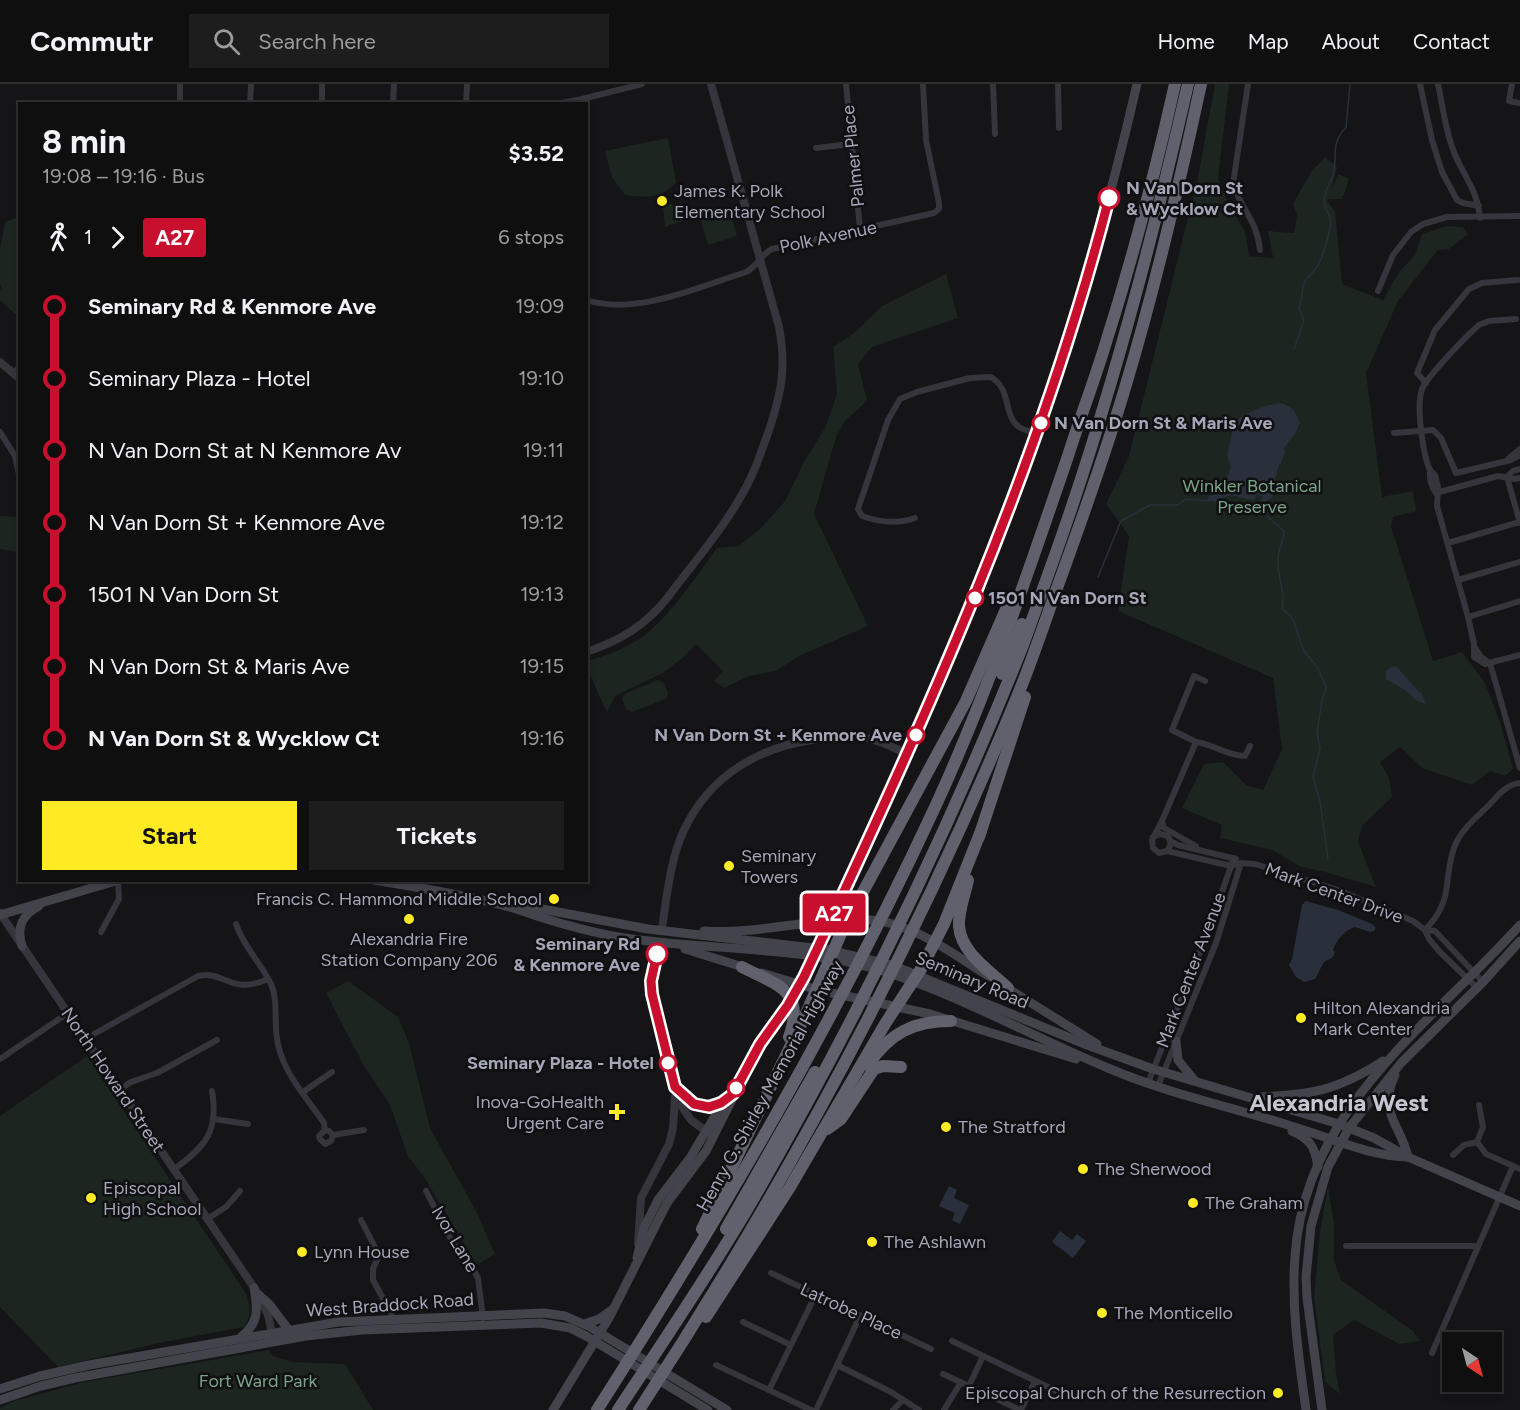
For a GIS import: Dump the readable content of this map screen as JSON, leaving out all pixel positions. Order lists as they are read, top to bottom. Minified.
{"streets":{"highway":["Henry G. Shirley Memorial Highway"],"main road":["Seminary Road","West Braddock Road"],"street":["Palmer Place","Polk Avenue","Mark Center Drive","Mark Center Avenue","North Howard Street","Ivor Lane","Latrobe Place"]},"crossings":[["Palmer Place","Polk Avenue"],["Mark Center Drive","Mark Center Avenue"],["Mark Center Avenue","Seminary Road"],["North Howard Street","West Braddock Road"],["Ivor Lane","West Braddock Road"]],"districts":["Alexandria West"],"parks":["Winkler Botanical Preserve","Fort Ward Park"],"places":{"other":["N Van Dorn St & Wycklow Ct","James K. Polk Elementary School","N Van Dorn St & Maris Ave","1501 N Van Dorn St","N Van Dorn St + Kenmore Ave","Seminary Towers","Francis C. Hammond Middle School","Alexandria Fire Station Company 206","Seminary Rd & Kenmore Ave","Hilton Alexandria Mark Center","Seminary Plaza - Hotel","The Stratford","The Sherwood","Episcopal High School","The Graham","The Ashlawn","Lynn House","The Monticello","Episcopal Church of the Resurrection"],"health":["Inova-GoHealth Urgent Care"]},"lines":["bus line A27"],"north":"bottom right","page":{"header":"Commutr","search":"Search here","nav":["Home","Map","About","Contact"],"on_map":"A27","heading":["8 min","19:08 – 19:16 · Bus","$3.52"],"legs":["1","A27","6 stops"],"list":[{"name":"Seminary Rd & Kenmore Ave","value":"19:09"},{"name":"Seminary Plaza - Hotel","value":"19:10"},{"name":"N Van Dorn St at N Kenmore Av","value":"19:11"},{"name":"N Van Dorn St + Kenmore Ave","value":"19:12"},{"name":"1501 N Van Dorn St","value":"19:13"},{"name":"N Van Dorn St & Maris Ave","value":"19:15"},{"name":"N Van Dorn St & Wycklow Ct","value":"19:16"}],"buttons":["Start","Tickets"]}}
